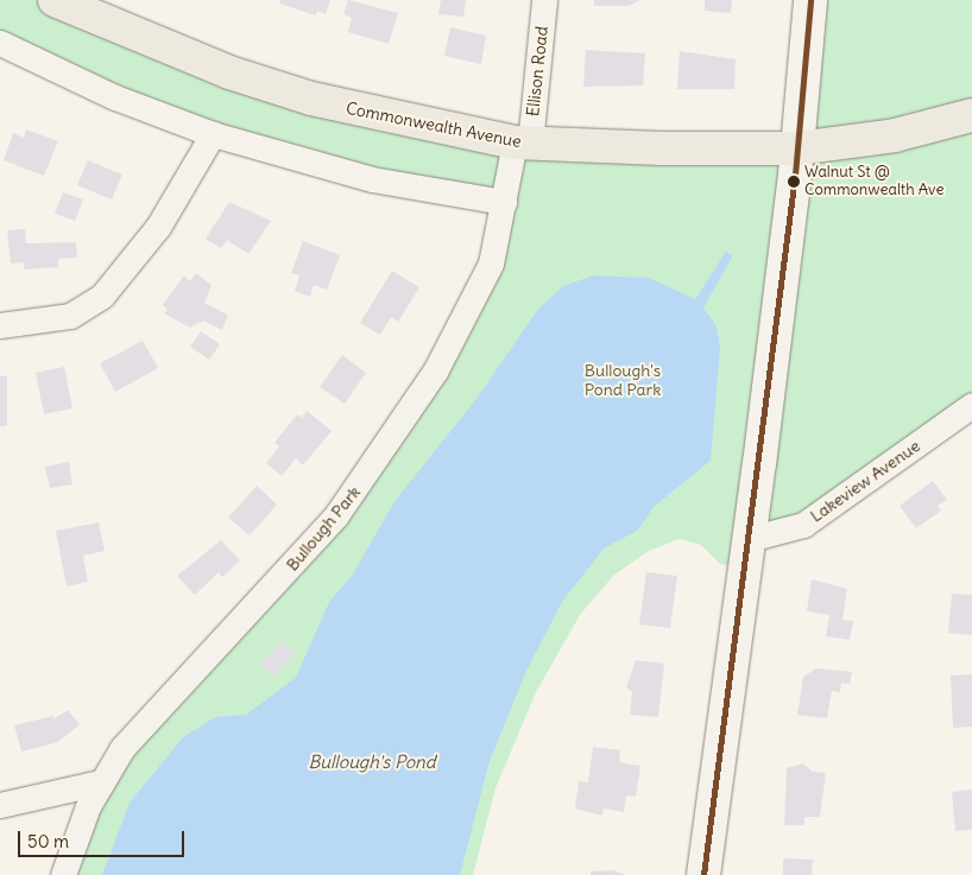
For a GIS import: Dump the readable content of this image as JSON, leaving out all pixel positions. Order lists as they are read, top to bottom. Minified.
{"streets":{"main road":["Commonwealth Avenue"],"street":["Ellison Road","Lakeview Avenue","Bullough Park"]},"crossings":[["Ellison Road","Commonwealth Avenue"],["Ellison Road","Bullough Park"],["Commonwealth Avenue","Bullough Park"]],"water":["Bullough's Pond"],"parks":["Bullough's Pond Park"],"places":["Walnut St @ Commonwealth Ave"],"scale_bar":"50 m"}
